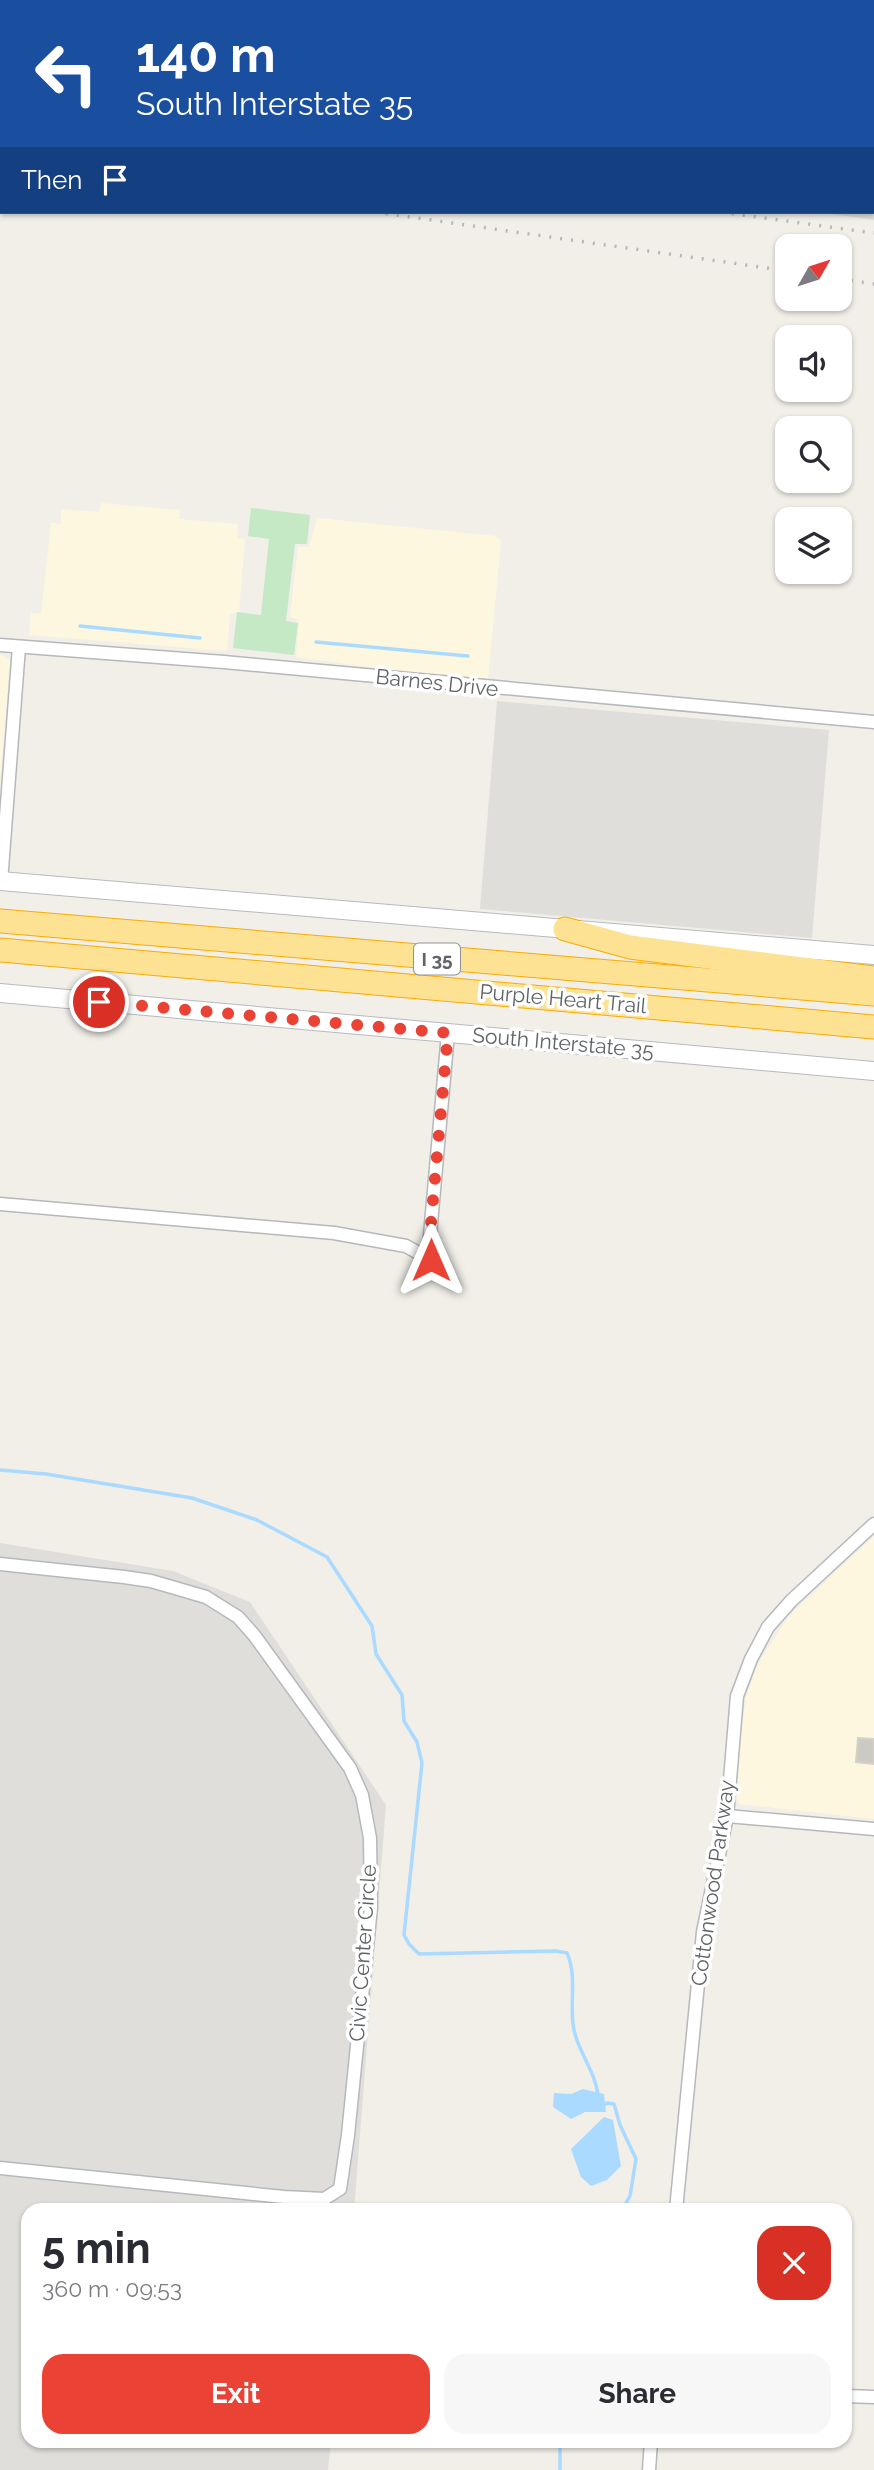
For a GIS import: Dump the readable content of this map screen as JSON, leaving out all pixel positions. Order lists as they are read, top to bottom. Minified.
{"streets":{"highway":["I 35","Purple Heart Trail"],"main road":["South Interstate 35"],"street":["Barnes Drive","Cottonwood Parkway","Civic Center Circle"]},"north":"top right","page":{"turn":["140 m","South Interstate 35"],"then":"Then","heading":["5 min","360 m · 09:53"],"buttons":["Exit","Share"]}}
